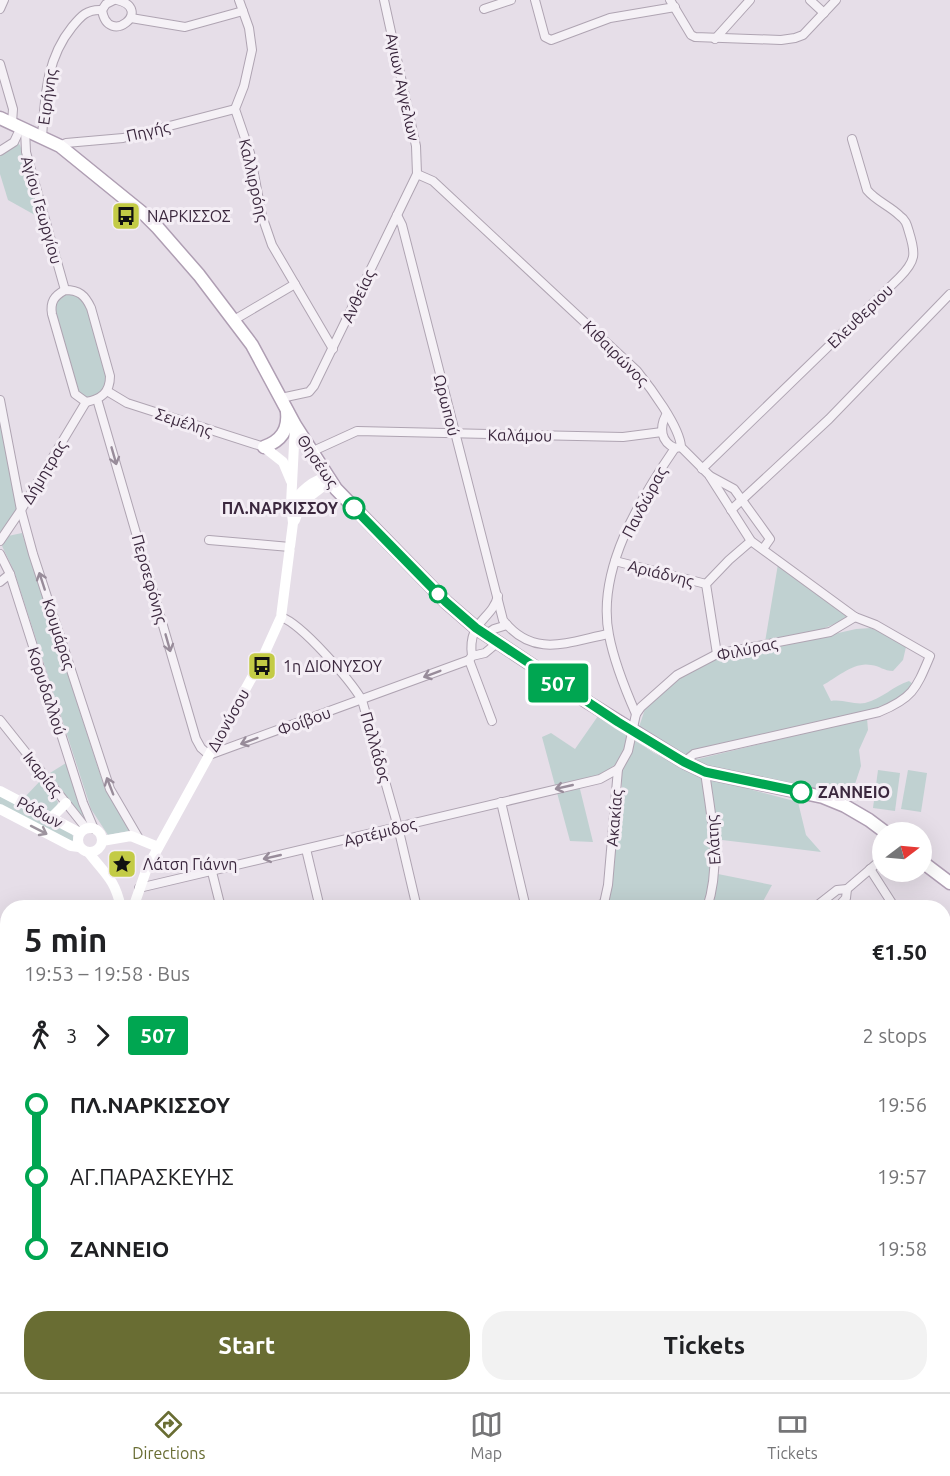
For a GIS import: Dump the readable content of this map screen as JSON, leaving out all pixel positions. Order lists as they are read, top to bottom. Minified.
{"streets":{"main road":["Θησέως","Διονύσου","Ρόδων"],"street":["Αγιων Αγγελων","Ειρήνης","Πηγής","Καλλιρρόης","Αγίου Γεωργίου","Ανθείας","Ελευθεριου","Κιθαιρώνος","Ωρωπού","Σεμέλης","Καλάμου","Δήμητρας","Πανδώρας","Αριάδνης","Περσεφόνης","Κουμάρας","Φιλύρας","Κορυδαλλού","Φοίβου","Παλλάδος","Ικαρίας","Ακακίας","Αρτέμιδος","Ελάτης"]},"crossings":[["Αγιων Αγγελων","Ανθείας"],["Αγιων Αγγελων","Κιθαιρώνος"],["Ειρήνης","Θησέως"],["Πηγής","Καλλιρρόης"],["Πηγής","Θησέως"],["Καλλιρρόης","Ανθείας"],["Αγίου Γεωργίου","Θησέως"],["Ανθείας","Κιθαιρώνος"],["Ανθείας","Ωρωπού"],["Ανθείας","Θησέως"],["Ελευθεριου","Κιθαιρώνος"],["Κιθαιρώνος","Θησέως"],["Κιθαιρώνος","Πανδώρας"],["Κιθαιρώνος","Φιλύρας"],["Ωρωπού","Καλάμου"],["Καλάμου","Θησέως"],["Θησέως","Διονύσου"],["Θησέως","Φοίβου"],["Θησέως","Ακακίας"],["Θησέως","Ελάτης"],["Δήμητρας","Κουμάρας"],["Πανδώρας","Αριάδνης"],["Πανδώρας","Φιλύρας"],["Περσεφόνης","Διονύσου"],["Περσεφόνης","Φοίβου"],["Κορυδαλλού","Ικαρίας"],["Κορυδαλλού","Ρόδων"],["Διονύσου","Φοίβου"],["Διονύσου","Παλλάδος"],["Διονύσου","Αρτέμιδος"],["Φοίβου","Παλλάδος"],["Παλλάδος","Αρτέμιδος"],["Ικαρίας","Ρόδων"],["Ακακίας","Αρτέμιδος"]],"one_way":["Περσεφόνης","Κουμάρας","Φοίβου","Αρτέμιδος"],"places":{"bus stop":["ΝΑΡΚΙΣΣΟΣ","1η ΔΙΟΝΥΣΟΥ"],"other":["ΠΛ.ΝΑΡΚΙΣΣΟΥ","ΖΑΝΝΕΙΟ"],"place":["Λάτση Γιάννη"]},"lines":["bus line 507"],"north":"right","page":{"on_map":"507","heading":["5 min","19:53 – 19:58 · Bus","€1.50"],"legs":["3","507","2 stops"],"list":[{"name":"ΠΛ.ΝΑΡΚΙΣΣΟΥ","value":"19:56"},{"name":"ΑΓ.ΠΑΡΑΣΚΕΥΗΣ","value":"19:57"},{"name":"ΖΑΝΝΕΙΟ","value":"19:58"}],"buttons":["Start","Tickets"],"tabs":["Directions","Map","Tickets"]}}
